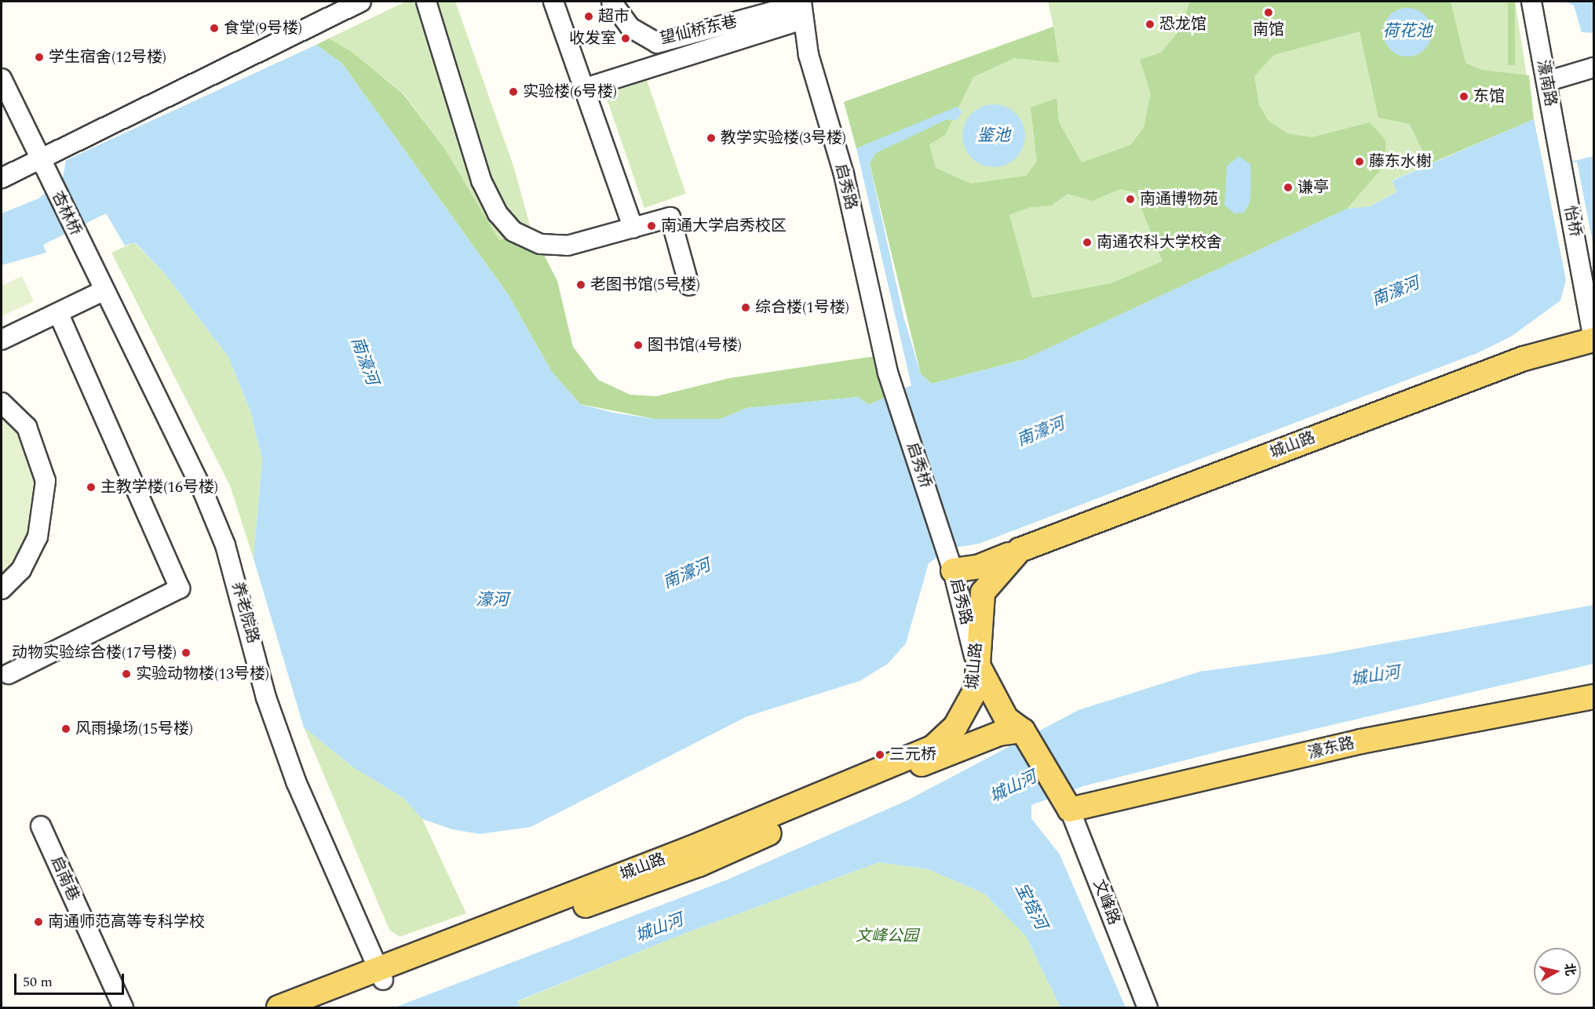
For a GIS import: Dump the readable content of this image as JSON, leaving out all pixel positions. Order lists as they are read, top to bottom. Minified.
{"streets":{"main road":["城山路","濠东路"],"street":["望仙桥东巷","濠南路","启秀路","杏林桥","怡桥","启秀桥","养老院路","启南巷","文峰路"]},"crossings":[["望仙桥东巷","启秀路"],["濠南路","怡桥"],["启秀路","城山路"],["启秀路","启秀桥"],["杏林桥","养老院路"],["怡桥","城山路"],["城山路","养老院路"],["濠东路","文峰路"]],"water":["荷花池","鉴池","南濠河","濠河","城山河","宝塔河"],"parks":["文峰公园"],"places":["南馆","超市","恐龙馆","食堂(9号楼)","收发室","学生宿舍(12号楼)","实验楼(6号楼)","东馆","教学实验楼(3号楼)","藤东水榭","谦亭","南通博物苑","南通大学启秀校区","南通农科大学校舍","老图书馆(5号楼)","综合楼(1号楼)","图书馆(4号楼)","主教学楼(16号楼)","动物实验综合楼(17号楼)","实验动物楼(13号楼)","风雨操场(15号楼)","三元桥","南通师范高等专科学校"],"scale_bar":"50 m","north":"right"}
